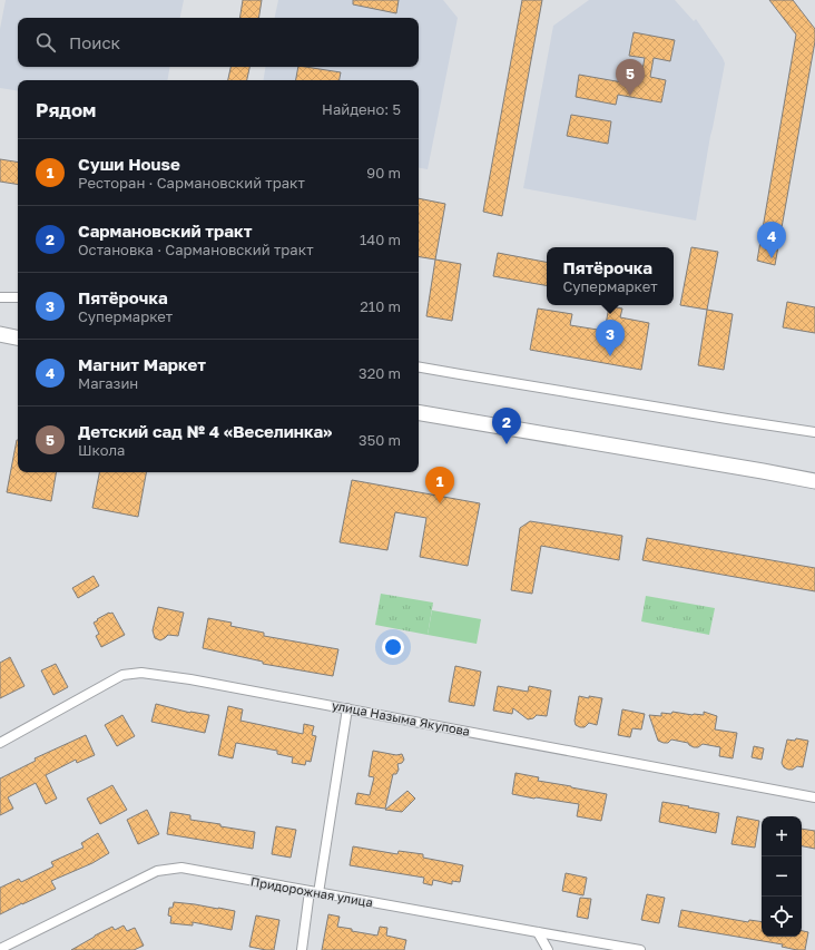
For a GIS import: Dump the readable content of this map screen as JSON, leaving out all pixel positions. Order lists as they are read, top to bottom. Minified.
{"streets":{"street":["улица Назыма Якупова","Придорожная улица"]},"page":{"search":"Поиск","pins":["5","4","3","2","1"],"heading":["Рядом","Найдено: 5"],"list":[{"mark":"1","name":"Суши House","note":"Ресторан · Сармановский тракт","value":"90 m"},{"mark":"2","name":"Сармановский тракт","note":"Остановка · Сармановский тракт","value":"140 m"},{"mark":"3","name":"Пятёрочка","note":"Супермаркет","value":"210 m"},{"mark":"4","name":"Магнит Маркет","note":"Магазин","value":"320 m"},{"mark":"5","name":"Детский сад № 4 «Веселинка»","note":"Школа","value":"350 m"}],"popup":["Пятёрочка","Супермаркет"],"map_buttons":["+","−"]}}
